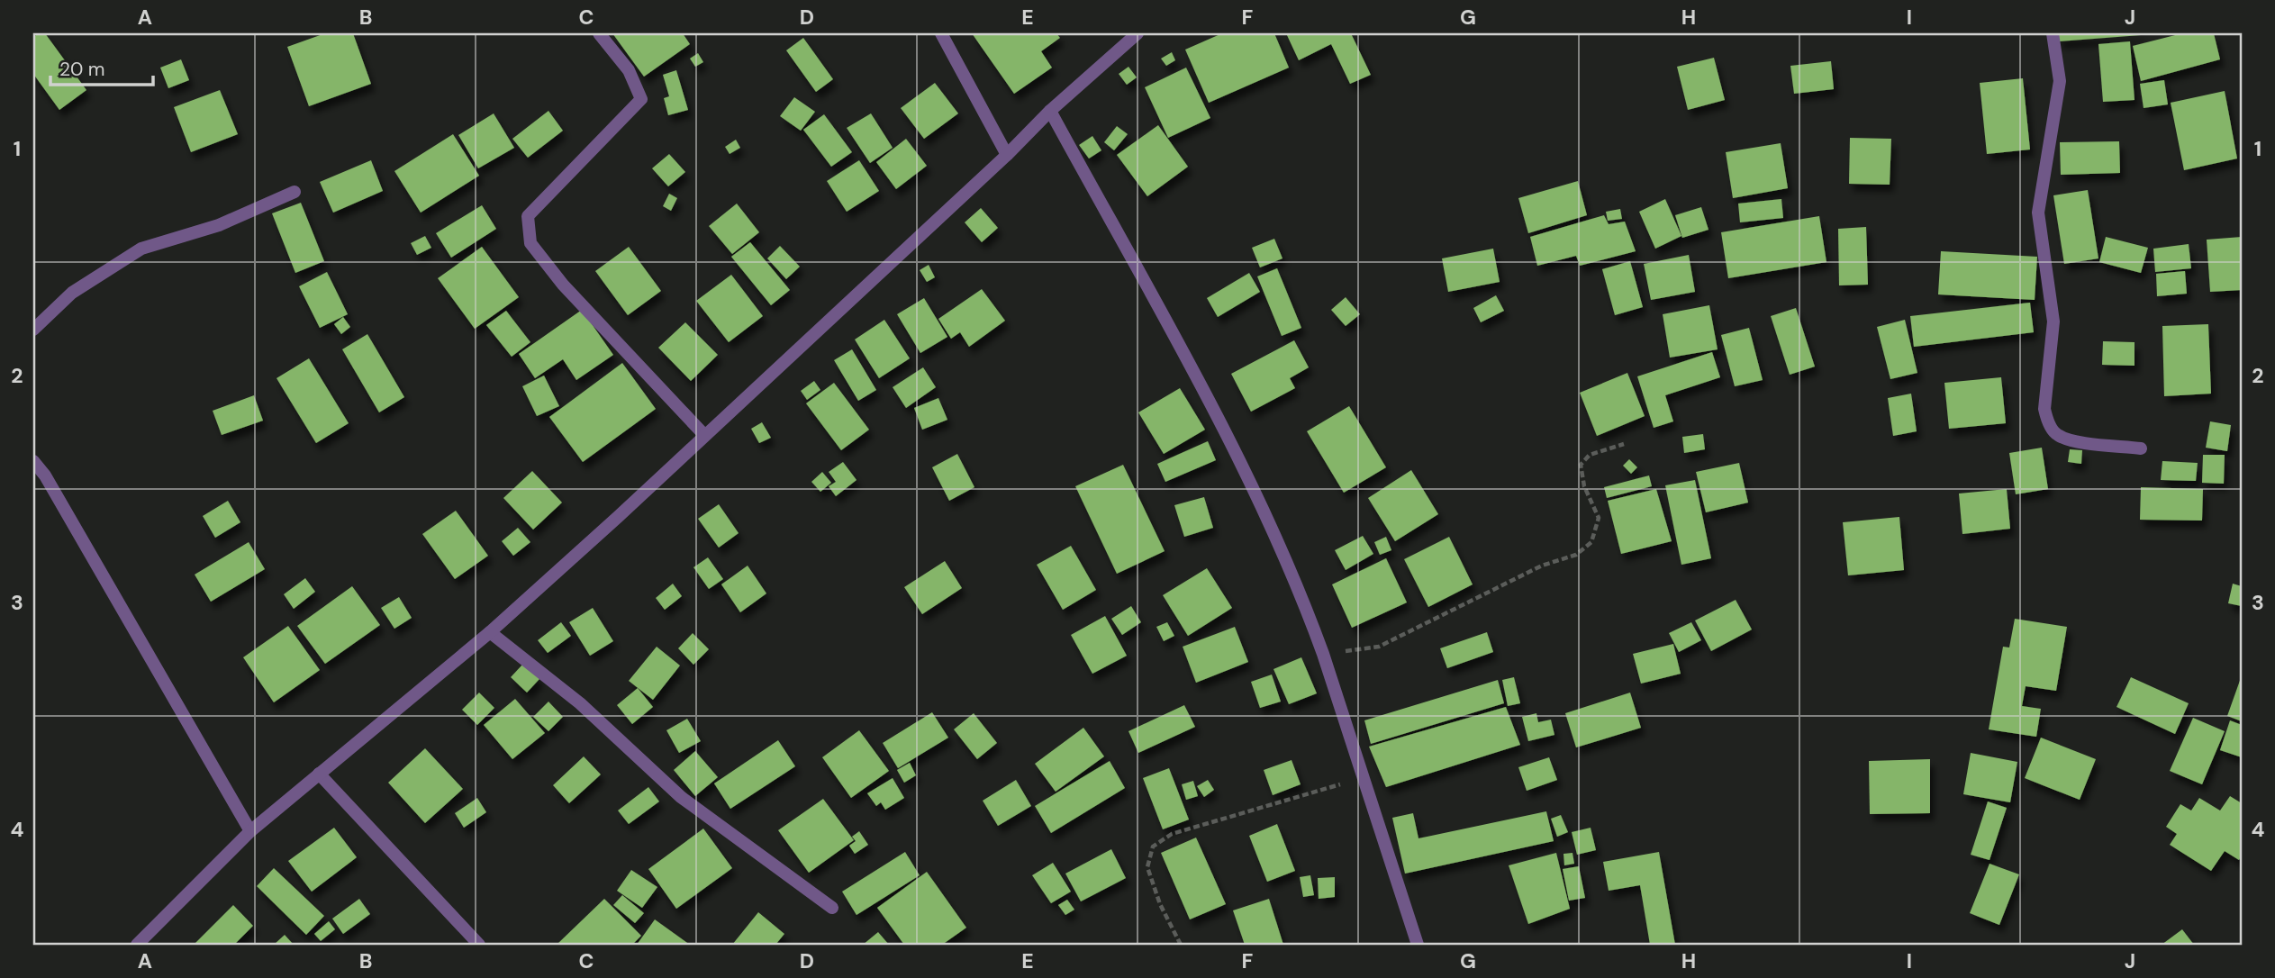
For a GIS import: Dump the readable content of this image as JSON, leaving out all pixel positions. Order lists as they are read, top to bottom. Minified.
{"scale_bar":"20 m","grid":{"columns":["A","B","C","D","E","F","G","H","I","J"],"rows":["1","2","3","4"]}}
